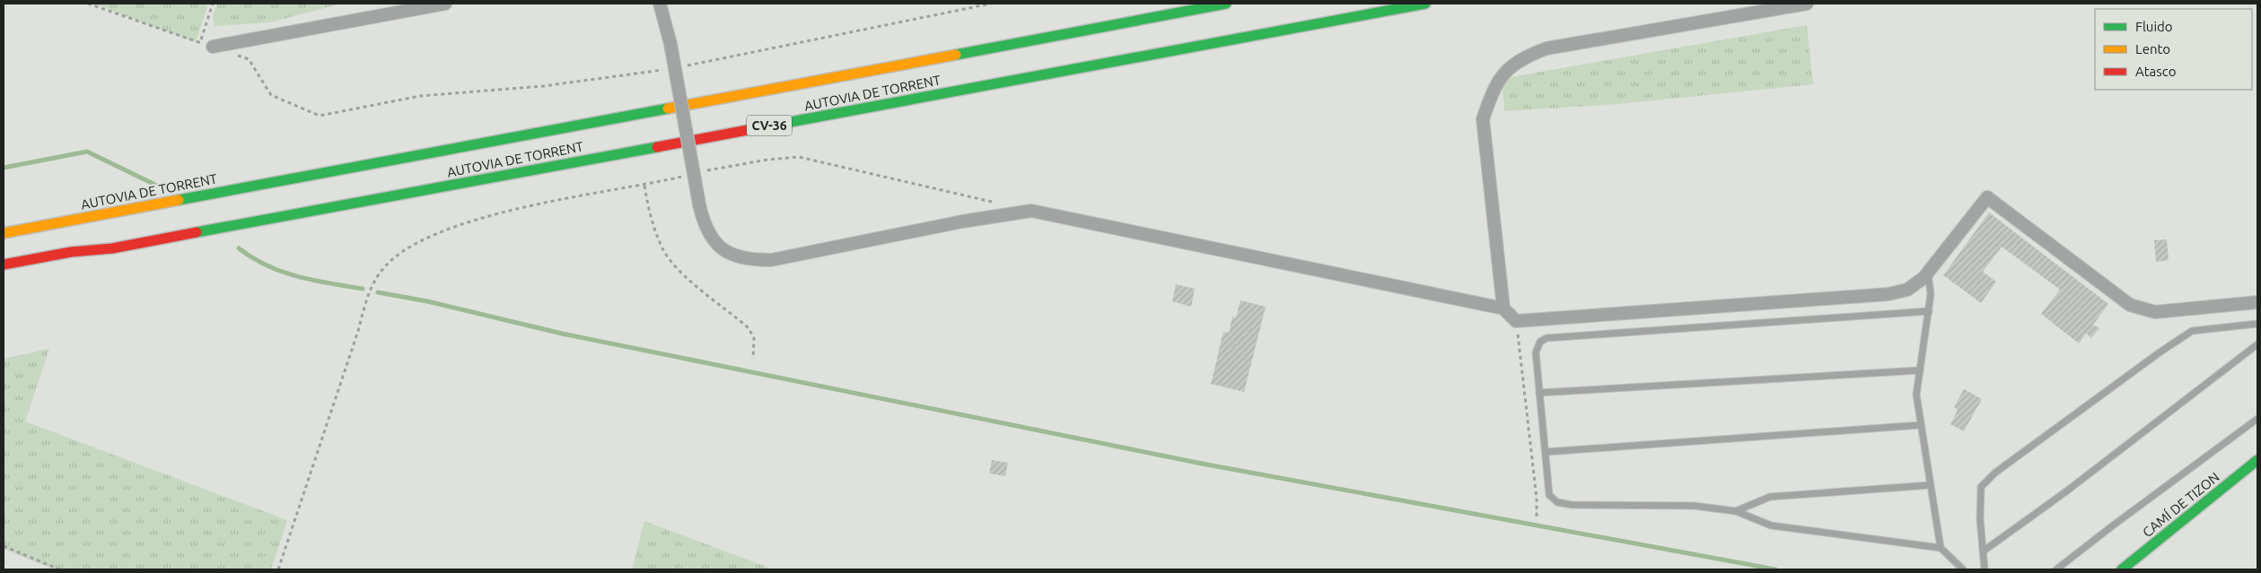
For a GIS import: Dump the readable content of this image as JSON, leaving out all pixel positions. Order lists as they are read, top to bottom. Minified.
{"streets":{"main road":["AUTOVIA DE TORRENT","CV-36","CAMÍ DE TIZON"]},"legend":["Fluido","Lento","Atasco"]}
